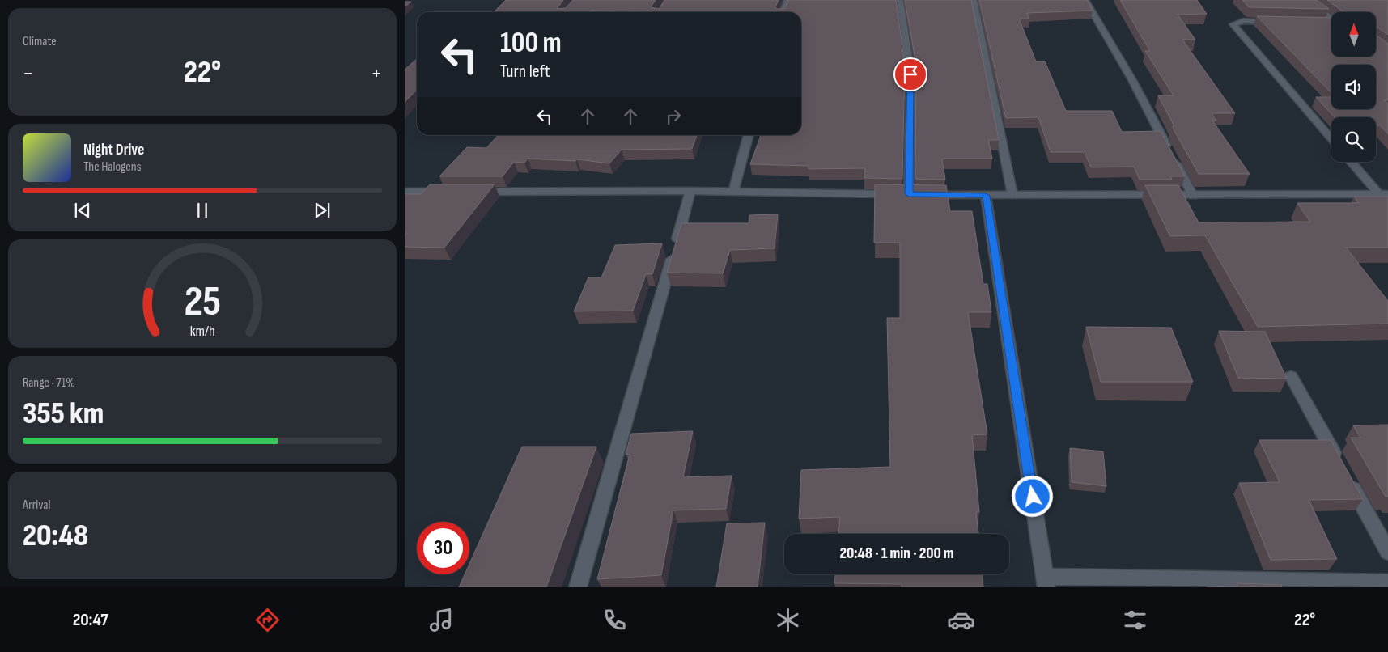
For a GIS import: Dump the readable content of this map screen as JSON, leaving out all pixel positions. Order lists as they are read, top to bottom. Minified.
{"north":"top","page":{"tile":["Climate",["Range · 71%","355 km"],["Arrival","20:48"]],"turn":["100 m","Turn left"],"heat":["−","22°","+"],"song":["Night Drive","The Halogens"],"limit":"30","trip":"20:48 · 1 min · 200 m","tabs":["20:47","22°"],"gauge":["25","km/h"]}}
